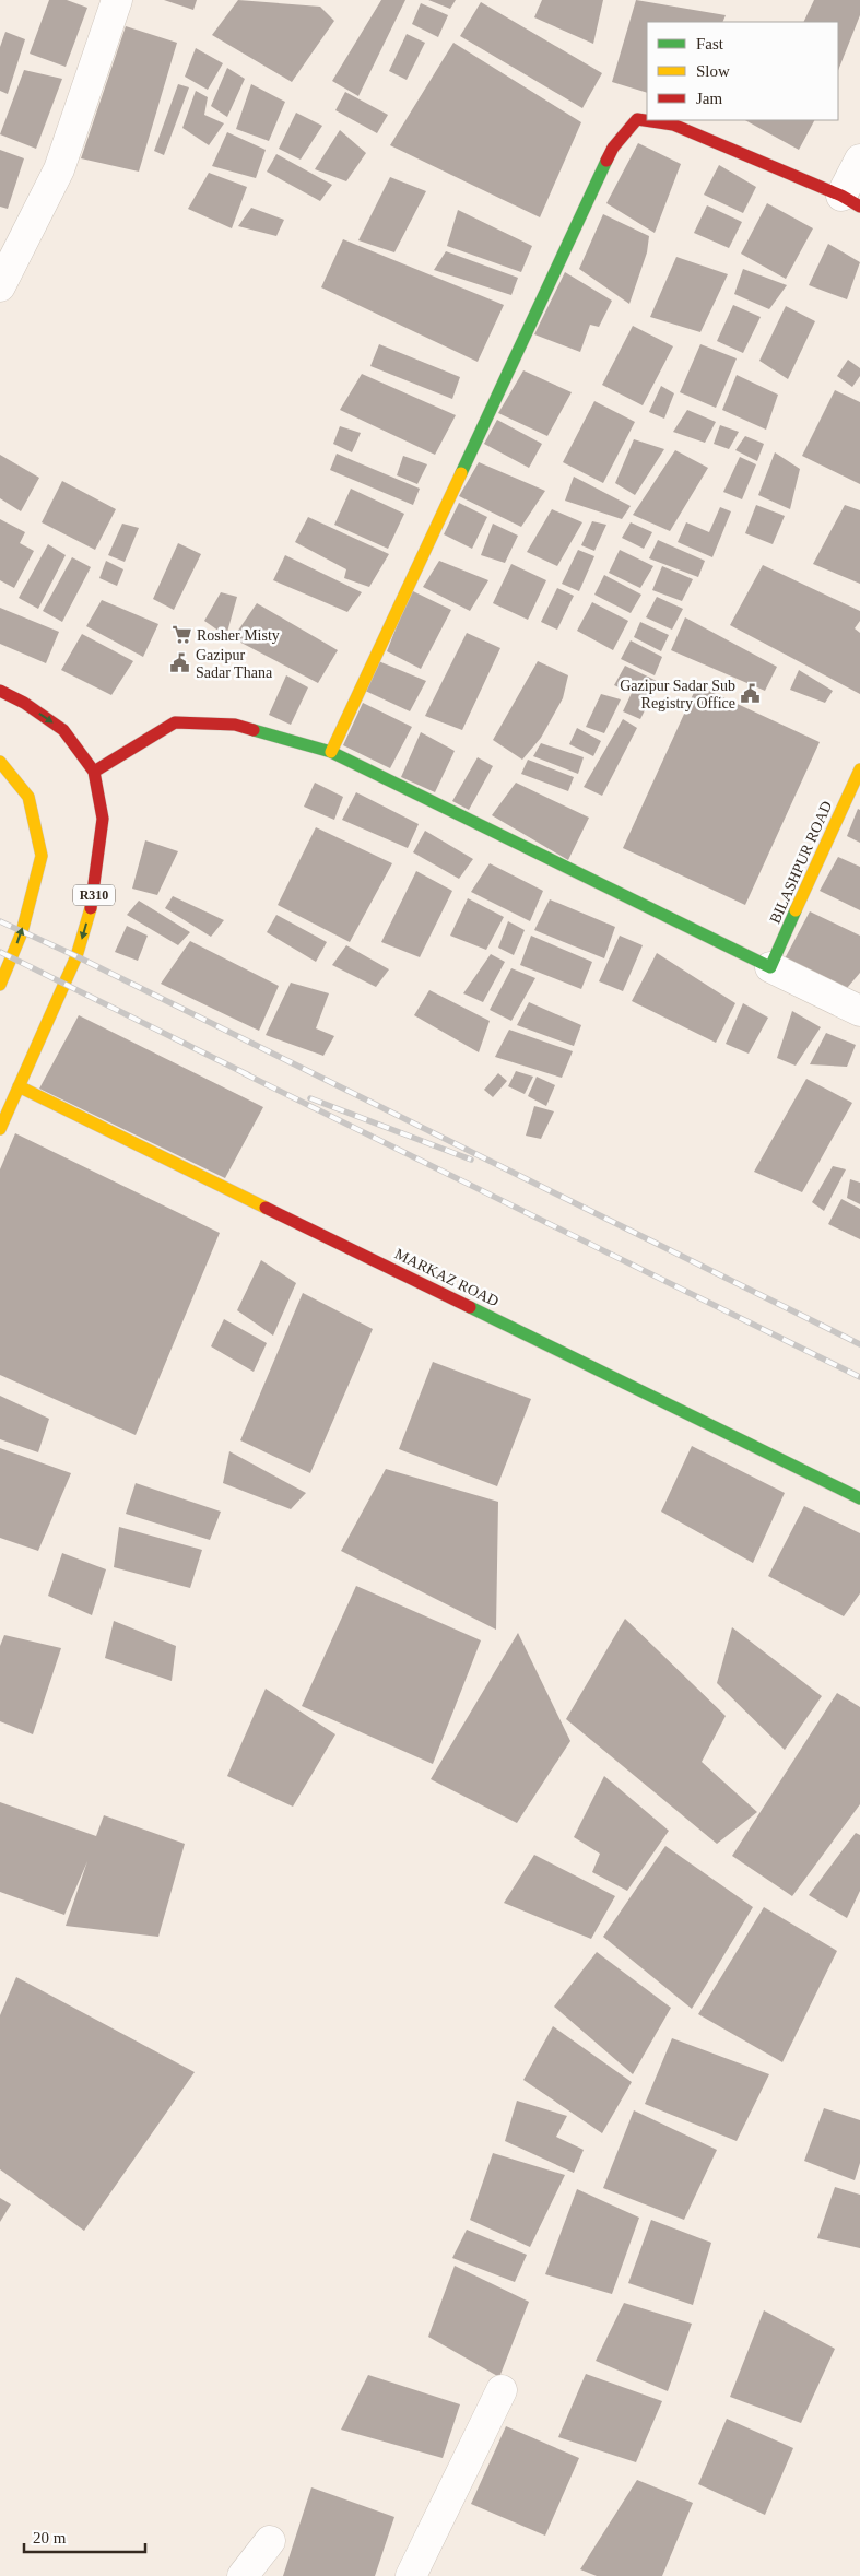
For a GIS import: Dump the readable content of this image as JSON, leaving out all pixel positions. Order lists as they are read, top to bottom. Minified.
{"streets":{"street":["BILASHPUR ROAD","R310","MARKAZ ROAD"]},"crossings":[["R310","MARKAZ ROAD"]],"places":{"supermarket":["Rosher Misty"],"public building":["Gazipur Sadar Thana","Gazipur Sadar Sub Registry Office"]},"legend":["Fast","Slow","Jam"],"scale_bar":"20 m"}
